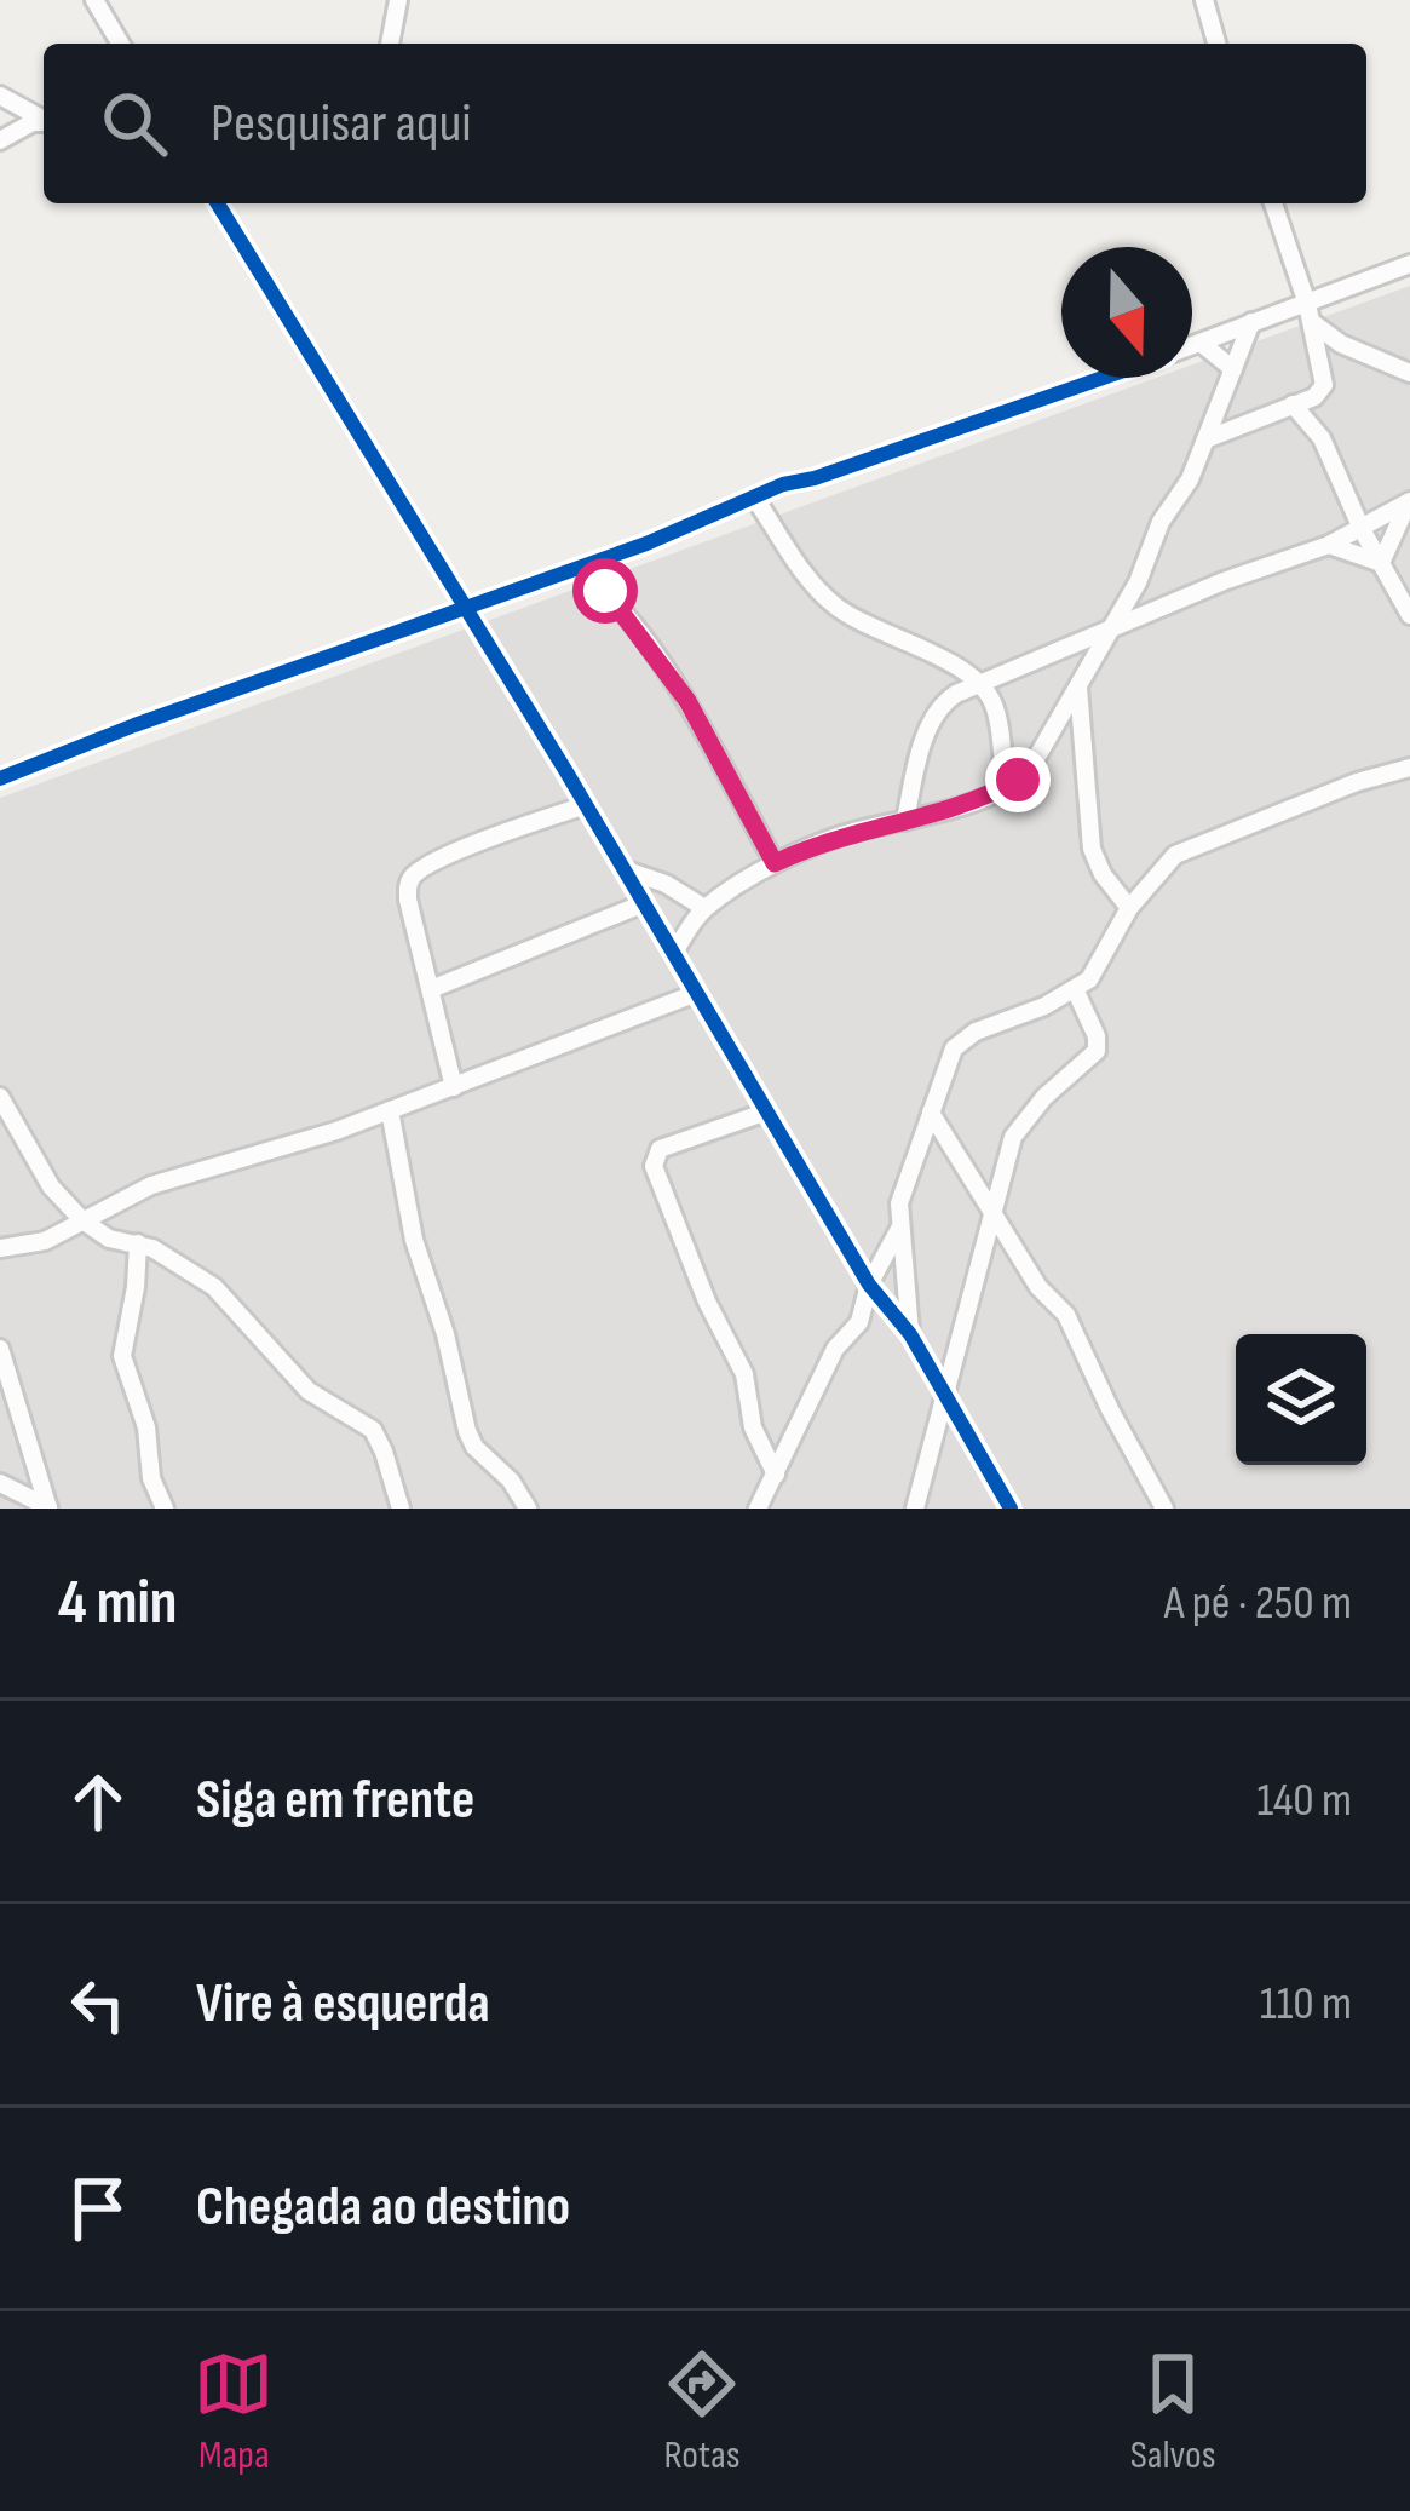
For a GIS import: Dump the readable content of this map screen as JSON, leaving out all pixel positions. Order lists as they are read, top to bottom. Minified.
{"north":"bottom","page":{"search":"Pesquisar aqui","heading":["4 min","A pé · 250 m"],"list":[["Siga em frente","140 m"],["Vire à esquerda","110 m"],"Chegada ao destino"],"nav":["Mapa","Rotas","Salvos"]}}
